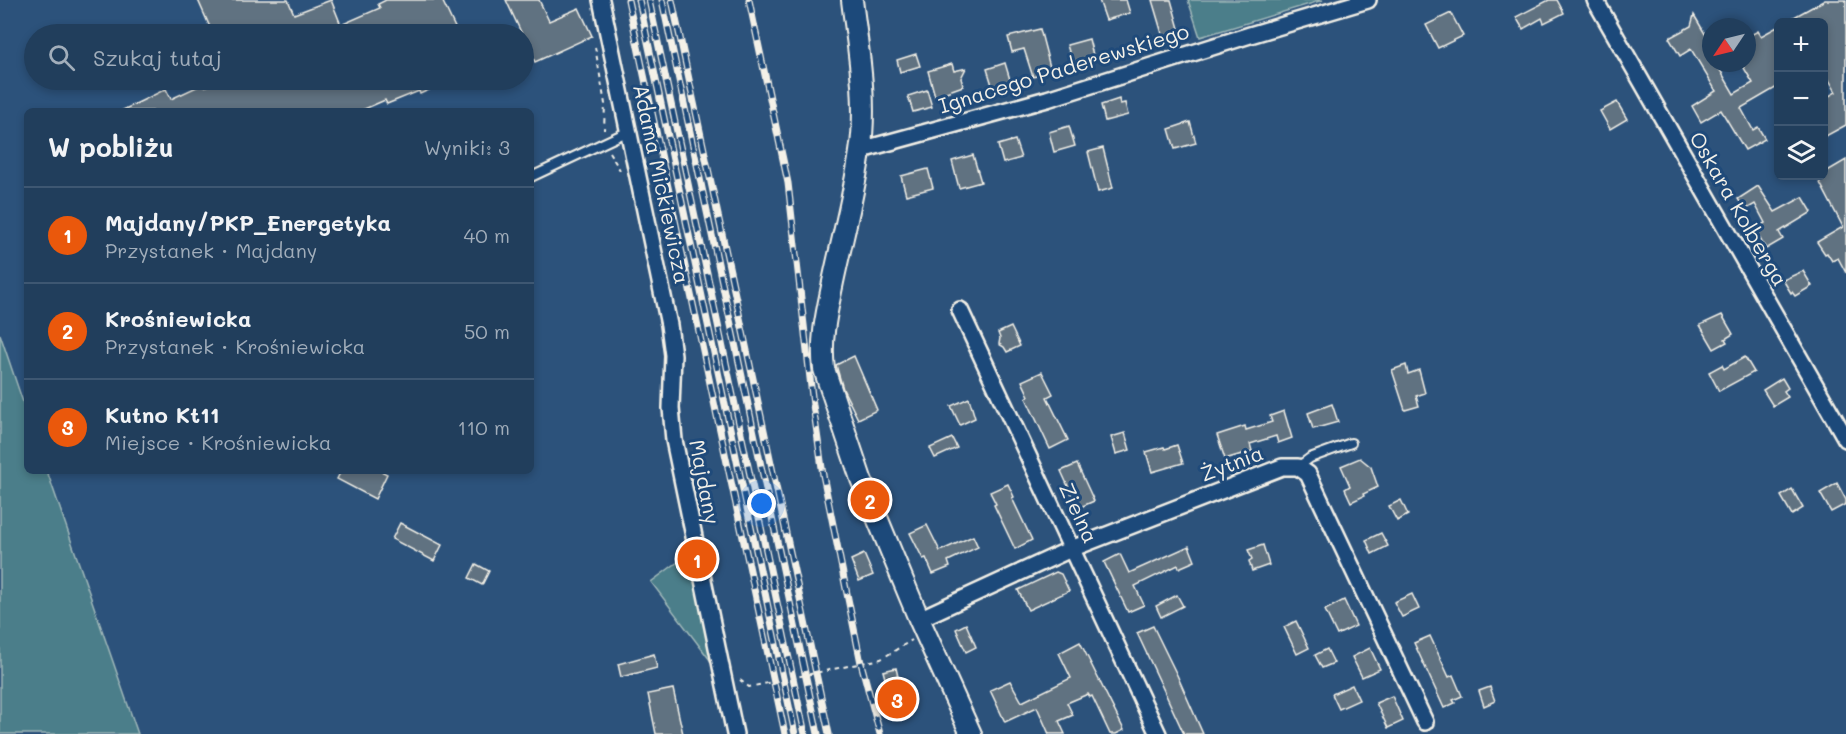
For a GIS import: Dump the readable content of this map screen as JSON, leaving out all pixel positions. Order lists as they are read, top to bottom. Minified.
{"streets":{"street":["Ignacego Paderewskiego","Adama Mickiewicza","Oskara Kolberga","Żytnia","Majdany","Zielna"]},"crossings":[["Adama Mickiewicza","Majdany"],["Żytnia","Zielna"]],"north":"bottom left","page":{"map_buttons":["+","−"],"search":"Szukaj tutaj","heading":["W pobliżu","Wyniki: 3"],"list":[{"mark":"1","name":"Majdany/PKP_Energetyka","note":"Przystanek · Majdany","value":"40 m"},{"mark":"2","name":"Krośniewicka","note":"Przystanek · Krośniewicka","value":"50 m"},{"mark":"3","name":"Kutno Kt11","note":"Miejsce · Krośniewicka","value":"110 m"}],"pins":["2","1","3"]}}
